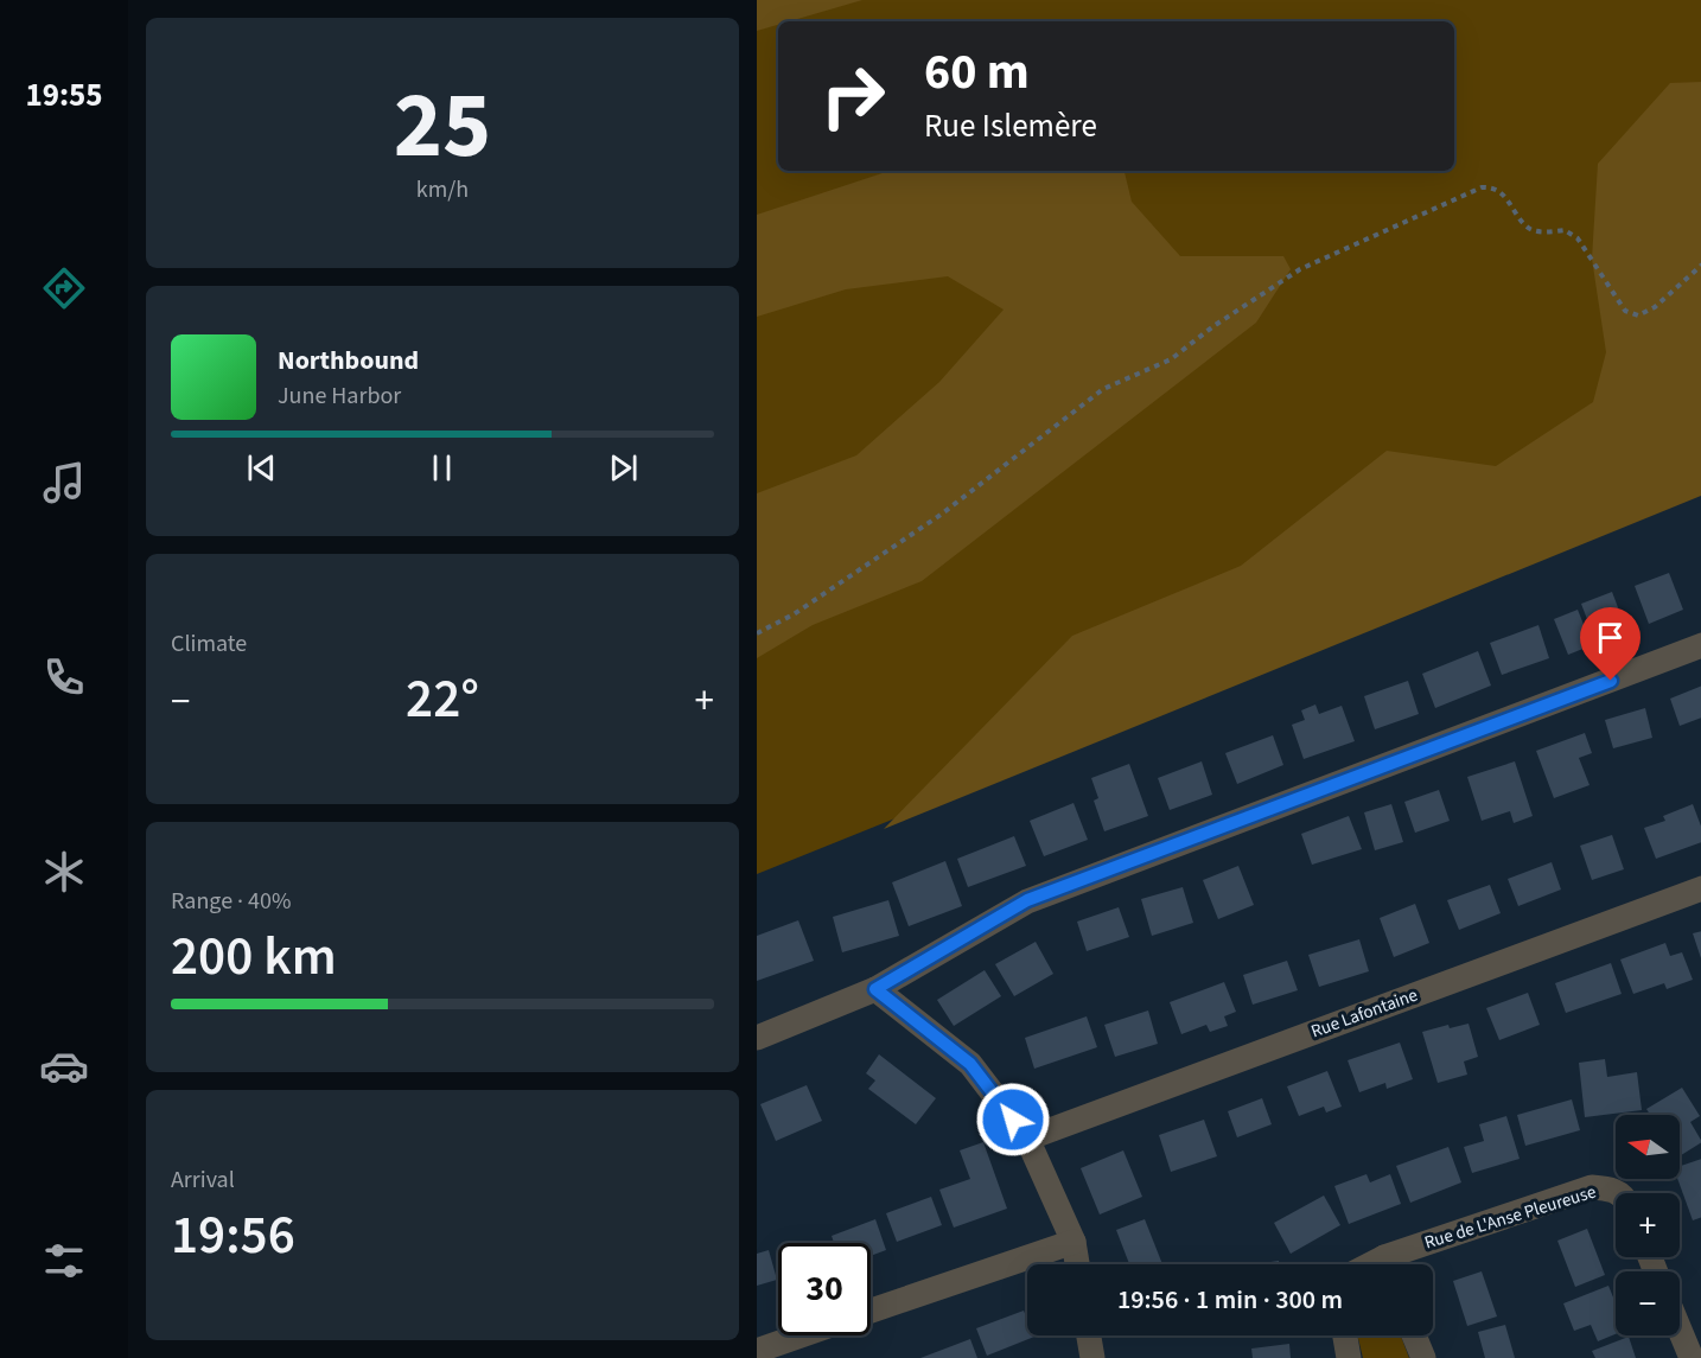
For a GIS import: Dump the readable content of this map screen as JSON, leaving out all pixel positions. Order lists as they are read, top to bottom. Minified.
{"streets":{"street":["Rue Lafontaine","Rue de L'Anse Pleureuse"]},"north":"left","page":{"tabs":"19:55","tile":[["25","km/h"],"Climate",["Range · 40%","200 km"],["Arrival","19:56"]],"turn":["60 m","Rue Islemère"],"song":["Northbound","June Harbor"],"heat":["−","22°","+"],"map_buttons":["+","−"],"limit":"30","trip":"19:56 · 1 min · 300 m"}}
